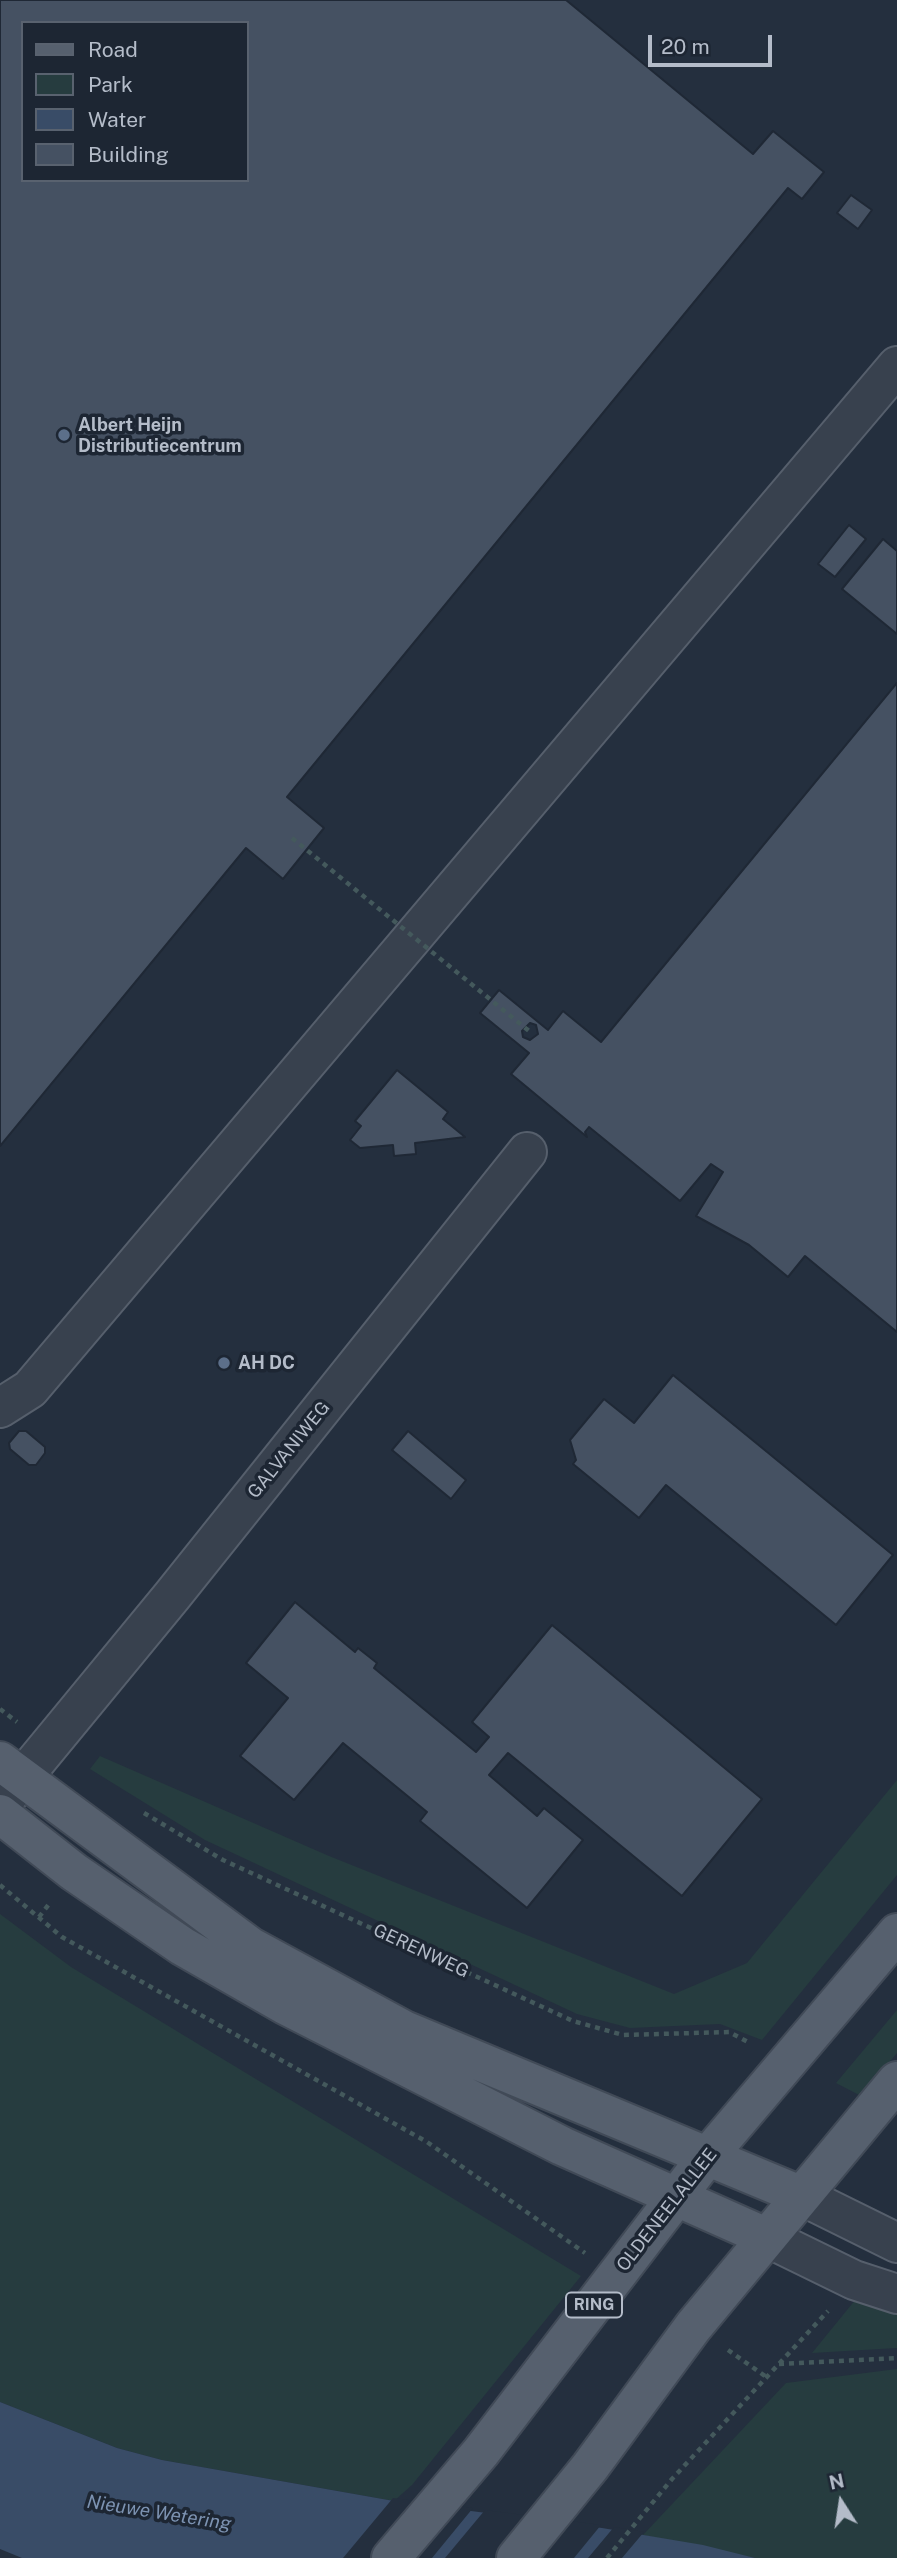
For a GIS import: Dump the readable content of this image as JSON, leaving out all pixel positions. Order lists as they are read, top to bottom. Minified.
{"streets":{"main road":["OLDENEELALLEE","RING"],"street":["GALVANIWEG"],"path":["GERENWEG"]},"crossings":[["GERENWEG","OLDENEELALLEE"]],"water":["Nieuwe Wetering"],"places":["Albert Heijn Distributiecentrum","AH DC"],"legend":["Road","Park","Water","Building"],"scale_bar":"20 m","north":"top"}
